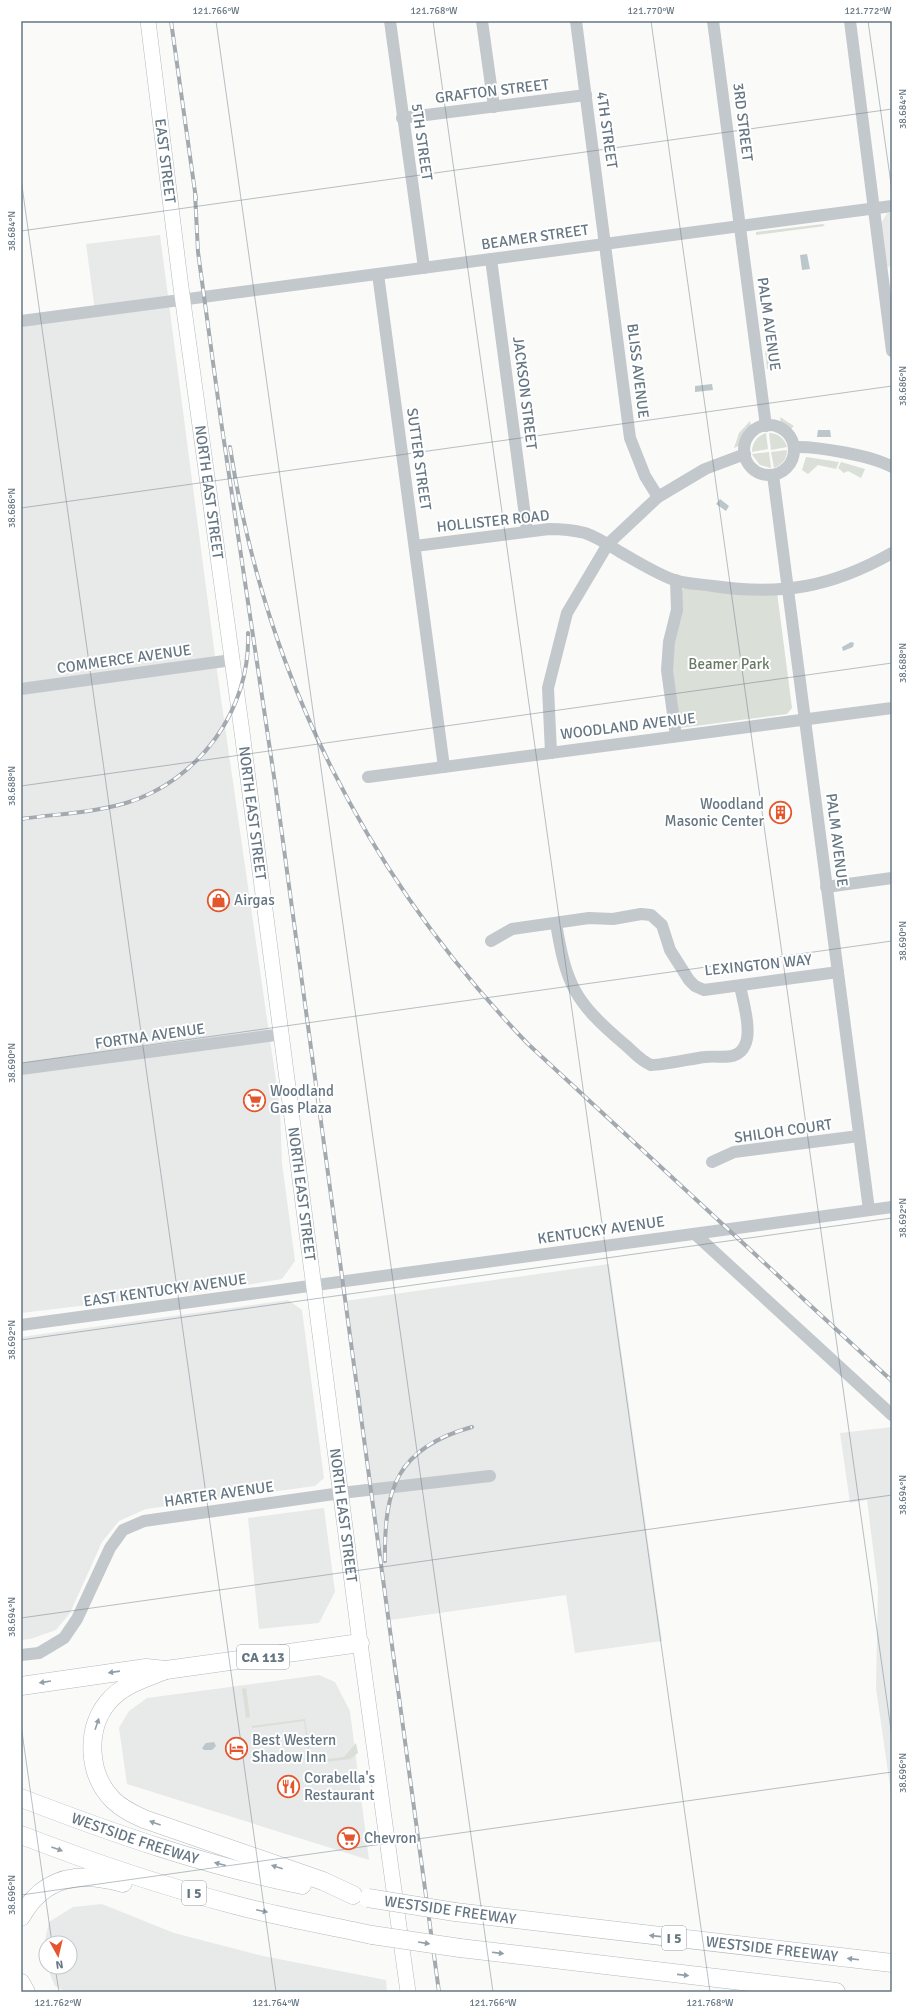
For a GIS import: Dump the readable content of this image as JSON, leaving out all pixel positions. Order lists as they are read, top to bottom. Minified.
{"streets":{"highway":["CA 113","WESTSIDE FREEWAY","I 5"],"main road":["EAST STREET","NORTH EAST STREET"],"street":["GRAFTON STREET","3RD STREET","4TH STREET","5TH STREET","BEAMER STREET","PALM AVENUE","BLISS AVENUE","JACKSON STREET","SUTTER STREET","HOLLISTER ROAD","COMMERCE AVENUE","WOODLAND AVENUE","LEXINGTON WAY","FORTNA AVENUE","SHILOH COURT","KENTUCKY AVENUE","EAST KENTUCKY AVENUE","HARTER AVENUE"]},"crossings":[["GRAFTON STREET","4TH STREET"],["GRAFTON STREET","5TH STREET"],["3RD STREET","BEAMER STREET"],["3RD STREET","PALM AVENUE"],["4TH STREET","BEAMER STREET"],["4TH STREET","BLISS AVENUE"],["5TH STREET","BEAMER STREET"],["EAST STREET","BEAMER STREET"],["EAST STREET","NORTH EAST STREET"],["BEAMER STREET","PALM AVENUE"],["BEAMER STREET","BLISS AVENUE"],["BEAMER STREET","JACKSON STREET"],["BEAMER STREET","SUTTER STREET"],["BEAMER STREET","NORTH EAST STREET"],["PALM AVENUE","HOLLISTER ROAD"],["PALM AVENUE","WOODLAND AVENUE"],["PALM AVENUE","LEXINGTON WAY"],["PALM AVENUE","SHILOH COURT"],["PALM AVENUE","KENTUCKY AVENUE"],["JACKSON STREET","HOLLISTER ROAD"],["SUTTER STREET","HOLLISTER ROAD"],["SUTTER STREET","WOODLAND AVENUE"],["NORTH EAST STREET","COMMERCE AVENUE"],["NORTH EAST STREET","FORTNA AVENUE"],["NORTH EAST STREET","KENTUCKY AVENUE"],["NORTH EAST STREET","EAST KENTUCKY AVENUE"],["NORTH EAST STREET","HARTER AVENUE"],["NORTH EAST STREET","CA 113"],["KENTUCKY AVENUE","EAST KENTUCKY AVENUE"]],"parks":["Beamer Park"],"places":{"building":["Woodland Masonic Center"],"shop":["Airgas"],"supermarket":["Woodland Gas Plaza","Chevron"],"hotel":["Best Western Shadow Inn"],"restaurant":["Corabella's Restaurant"]},"north":"bottom","coordinates":["121.766°W","121.768°W","121.770°W","121.772°W","38.684°N","38.686°N","38.688°N","38.690°N","38.692°N","38.694°N","38.696°N","121.762°W","121.764°W"]}
